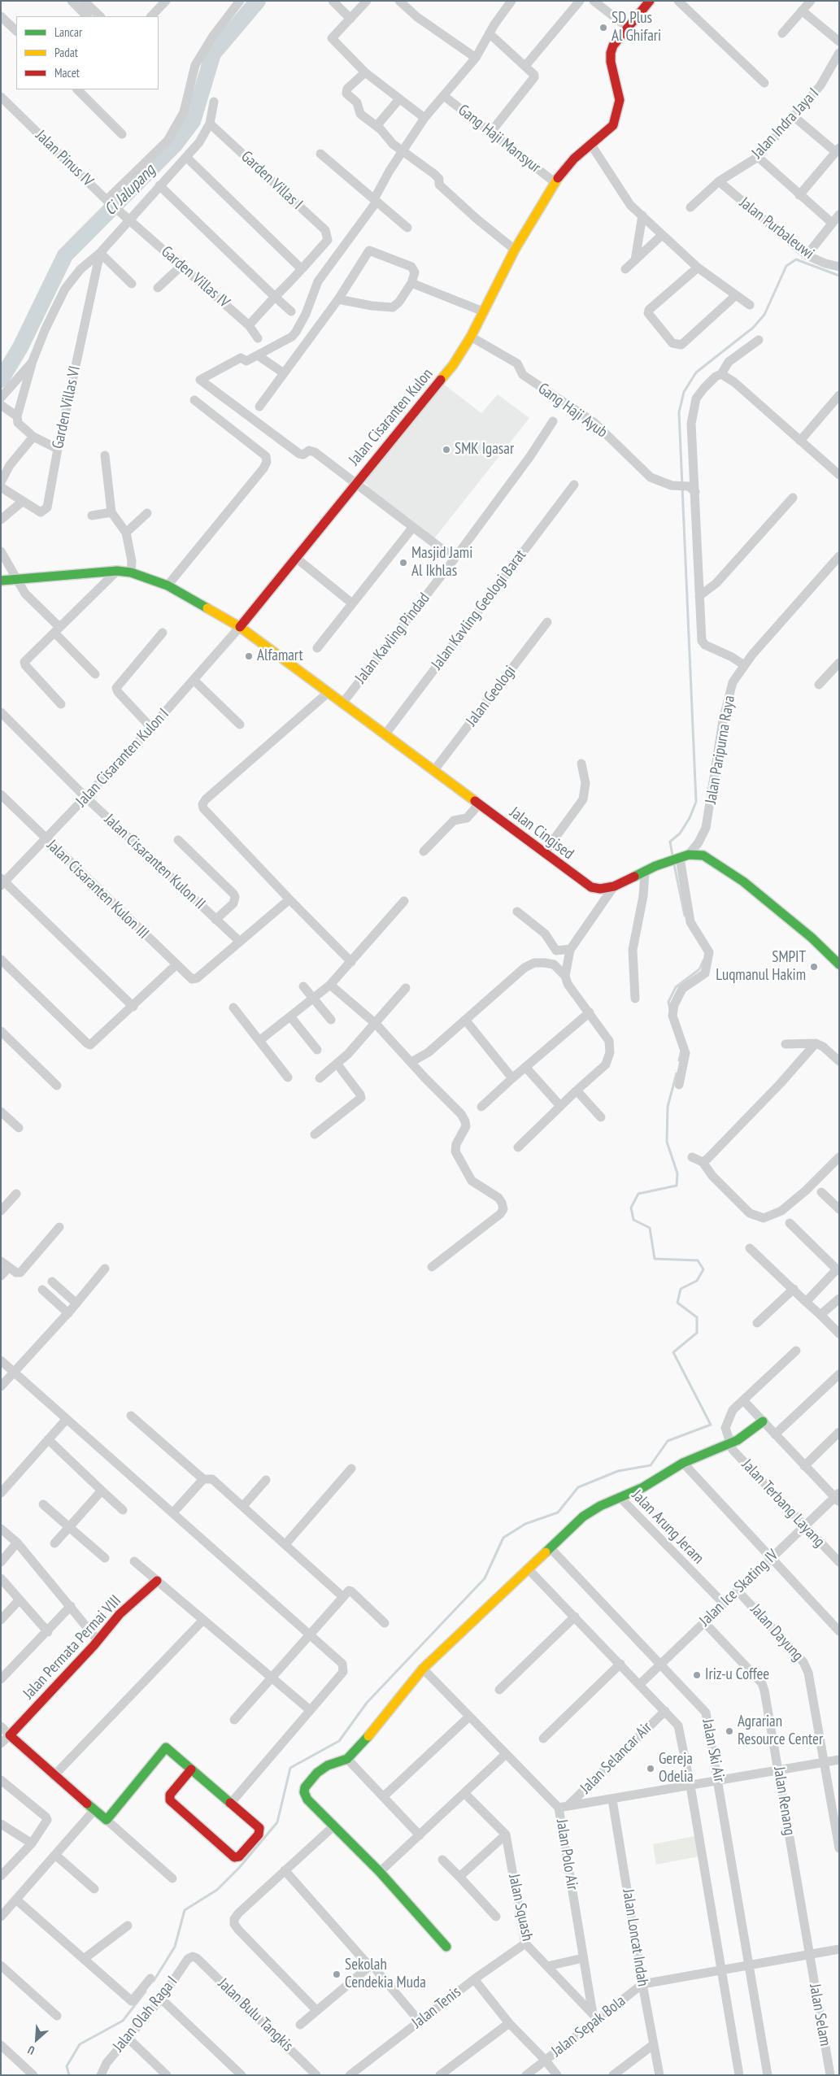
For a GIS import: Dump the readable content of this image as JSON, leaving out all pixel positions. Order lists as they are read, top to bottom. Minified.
{"streets":{"main road":["Jalan Cisaranten Kulon","Jalan Cingised","Jalan Arung Jeram","Jalan Permata Permai VIII"],"street":["Jalan Indra Jaya I","Gang Haji Mansyur","Jalan Pinus IV","Garden Villas I","Jalan Purbaleuwi","Garden Villas IV","Garden Villas VI","Gang Haji Ayub","Jalan Kavling Geologi Barat","Jalan Kavling Pindad","Jalan Geologi","Jalan Paripurna Raya","Jalan Cisaranten Kulon I","Jalan Cisaranten Kulon II","Jalan Cisaranten Kulon III","Jalan Terbang Layang","Jalan Ice Skating IV","Jalan Dayung","Jalan Ski Air","Jalan Selancar Air","Jalan Renang","Jalan Polo Air","Jalan Squash","Jalan Loncat Indah","Jalan Tenis","Jalan Olah Raga I","Jalan Bulu Tangkis","Jalan Selam","Jalan Sepak Bola"]},"crossings":[["Jalan Indra Jaya I","Jalan Purbaleuwi"],["Gang Haji Mansyur","Jalan Cisaranten Kulon"],["Jalan Pinus IV","Garden Villas IV"],["Gang Haji Ayub","Jalan Cisaranten Kulon"],["Jalan Cisaranten Kulon","Jalan Cisaranten Kulon I"],["Jalan Cisaranten Kulon","Jalan Cingised"],["Jalan Kavling Geologi Barat","Jalan Cingised"],["Jalan Kavling Pindad","Jalan Cingised"],["Jalan Geologi","Jalan Cingised"],["Jalan Paripurna Raya","Jalan Cingised"],["Jalan Cisaranten Kulon I","Jalan Cingised"],["Jalan Cisaranten Kulon I","Jalan Cisaranten Kulon II"],["Jalan Cisaranten Kulon I","Jalan Cisaranten Kulon III"],["Jalan Cisaranten Kulon II","Jalan Cisaranten Kulon III"],["Jalan Terbang Layang","Jalan Ice Skating IV"],["Jalan Arung Jeram","Jalan Ice Skating IV"],["Jalan Arung Jeram","Jalan Ski Air"],["Jalan Arung Jeram","Jalan Polo Air"],["Jalan Ice Skating IV","Jalan Dayung"],["Jalan Ice Skating IV","Jalan Ski Air"],["Jalan Ice Skating IV","Jalan Renang"],["Jalan Ski Air","Jalan Selancar Air"],["Jalan Ski Air","Jalan Sepak Bola"],["Jalan Renang","Jalan Selam"],["Jalan Renang","Jalan Sepak Bola"],["Jalan Polo Air","Jalan Squash"],["Jalan Polo Air","Jalan Sepak Bola"],["Jalan Squash","Jalan Tenis"],["Jalan Squash","Jalan Sepak Bola"],["Jalan Loncat Indah","Jalan Sepak Bola"],["Jalan Olah Raga I","Jalan Bulu Tangkis"],["Jalan Selam","Jalan Sepak Bola"]],"water":["Ci Jalupang"],"places":["SD Plus Al Ghifari","SMK Igasar","Masjid Jami Al Ikhlas","Alfamart","SMPIT Luqmanul Hakim","Iriz-u Coffee","Agrarian Resource Center","Gereja Odelia","Sekolah Cendekia Muda"],"legend":["Lancar","Padat","Macet"],"north":"bottom left"}
